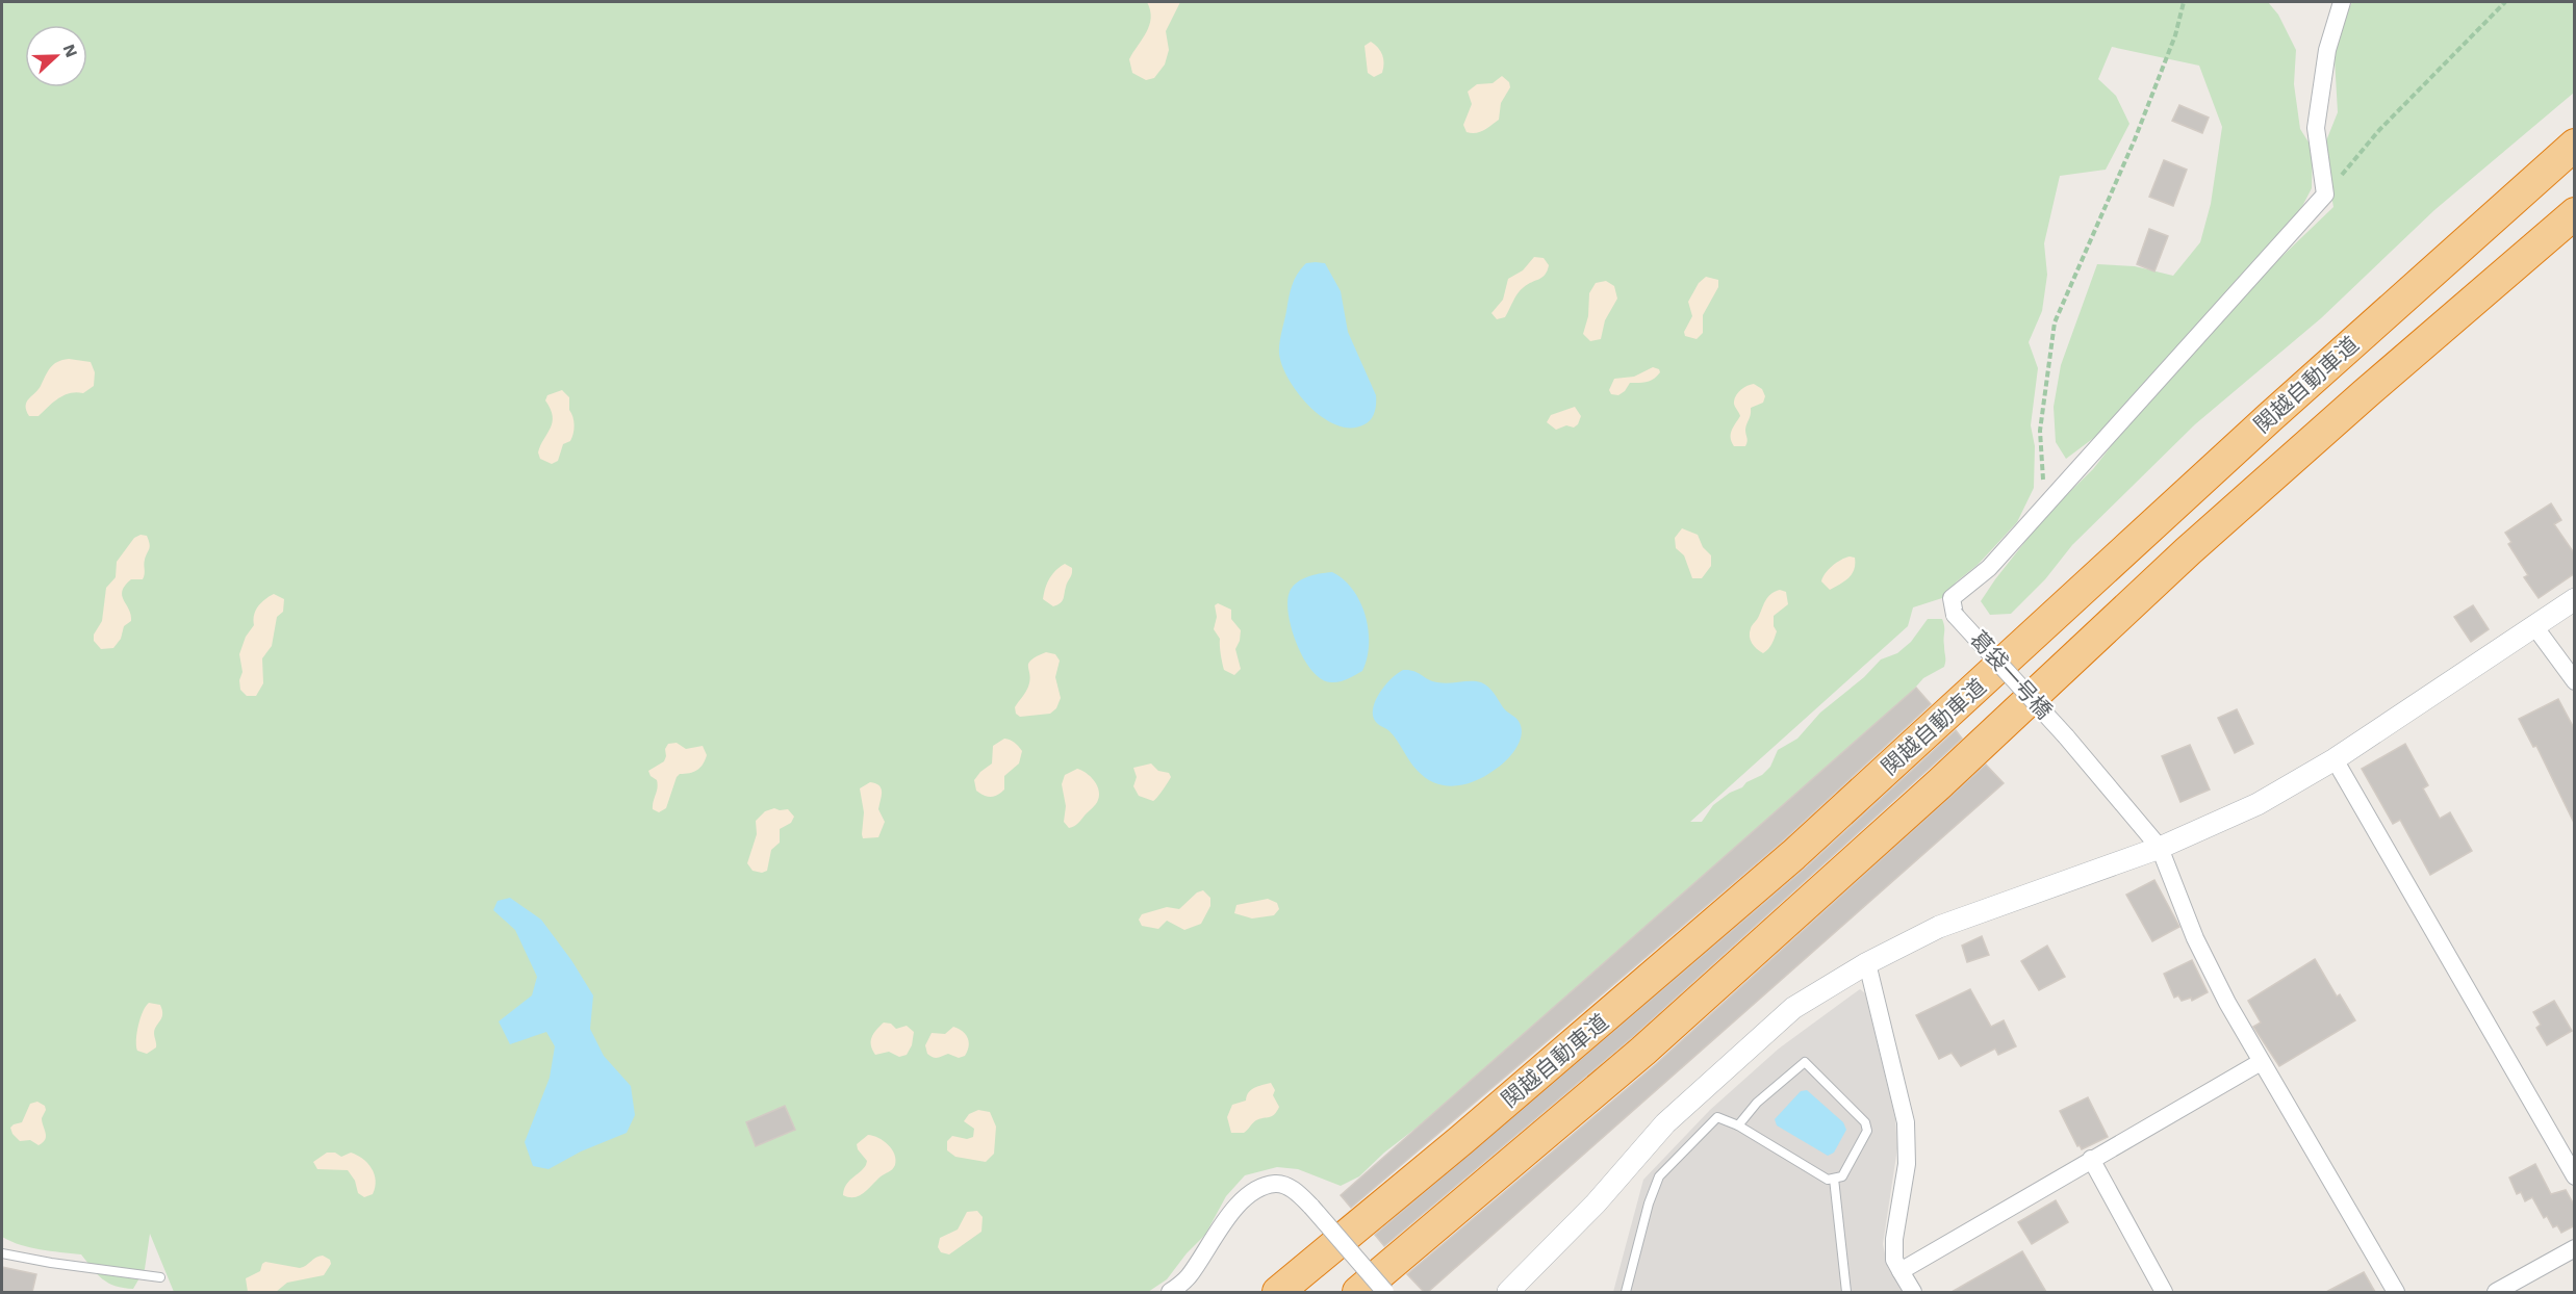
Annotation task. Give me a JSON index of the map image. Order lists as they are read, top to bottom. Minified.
{"streets":{"highway":["関越自動車道"],"street":["葛袋一号橋"]},"north":"right"}
